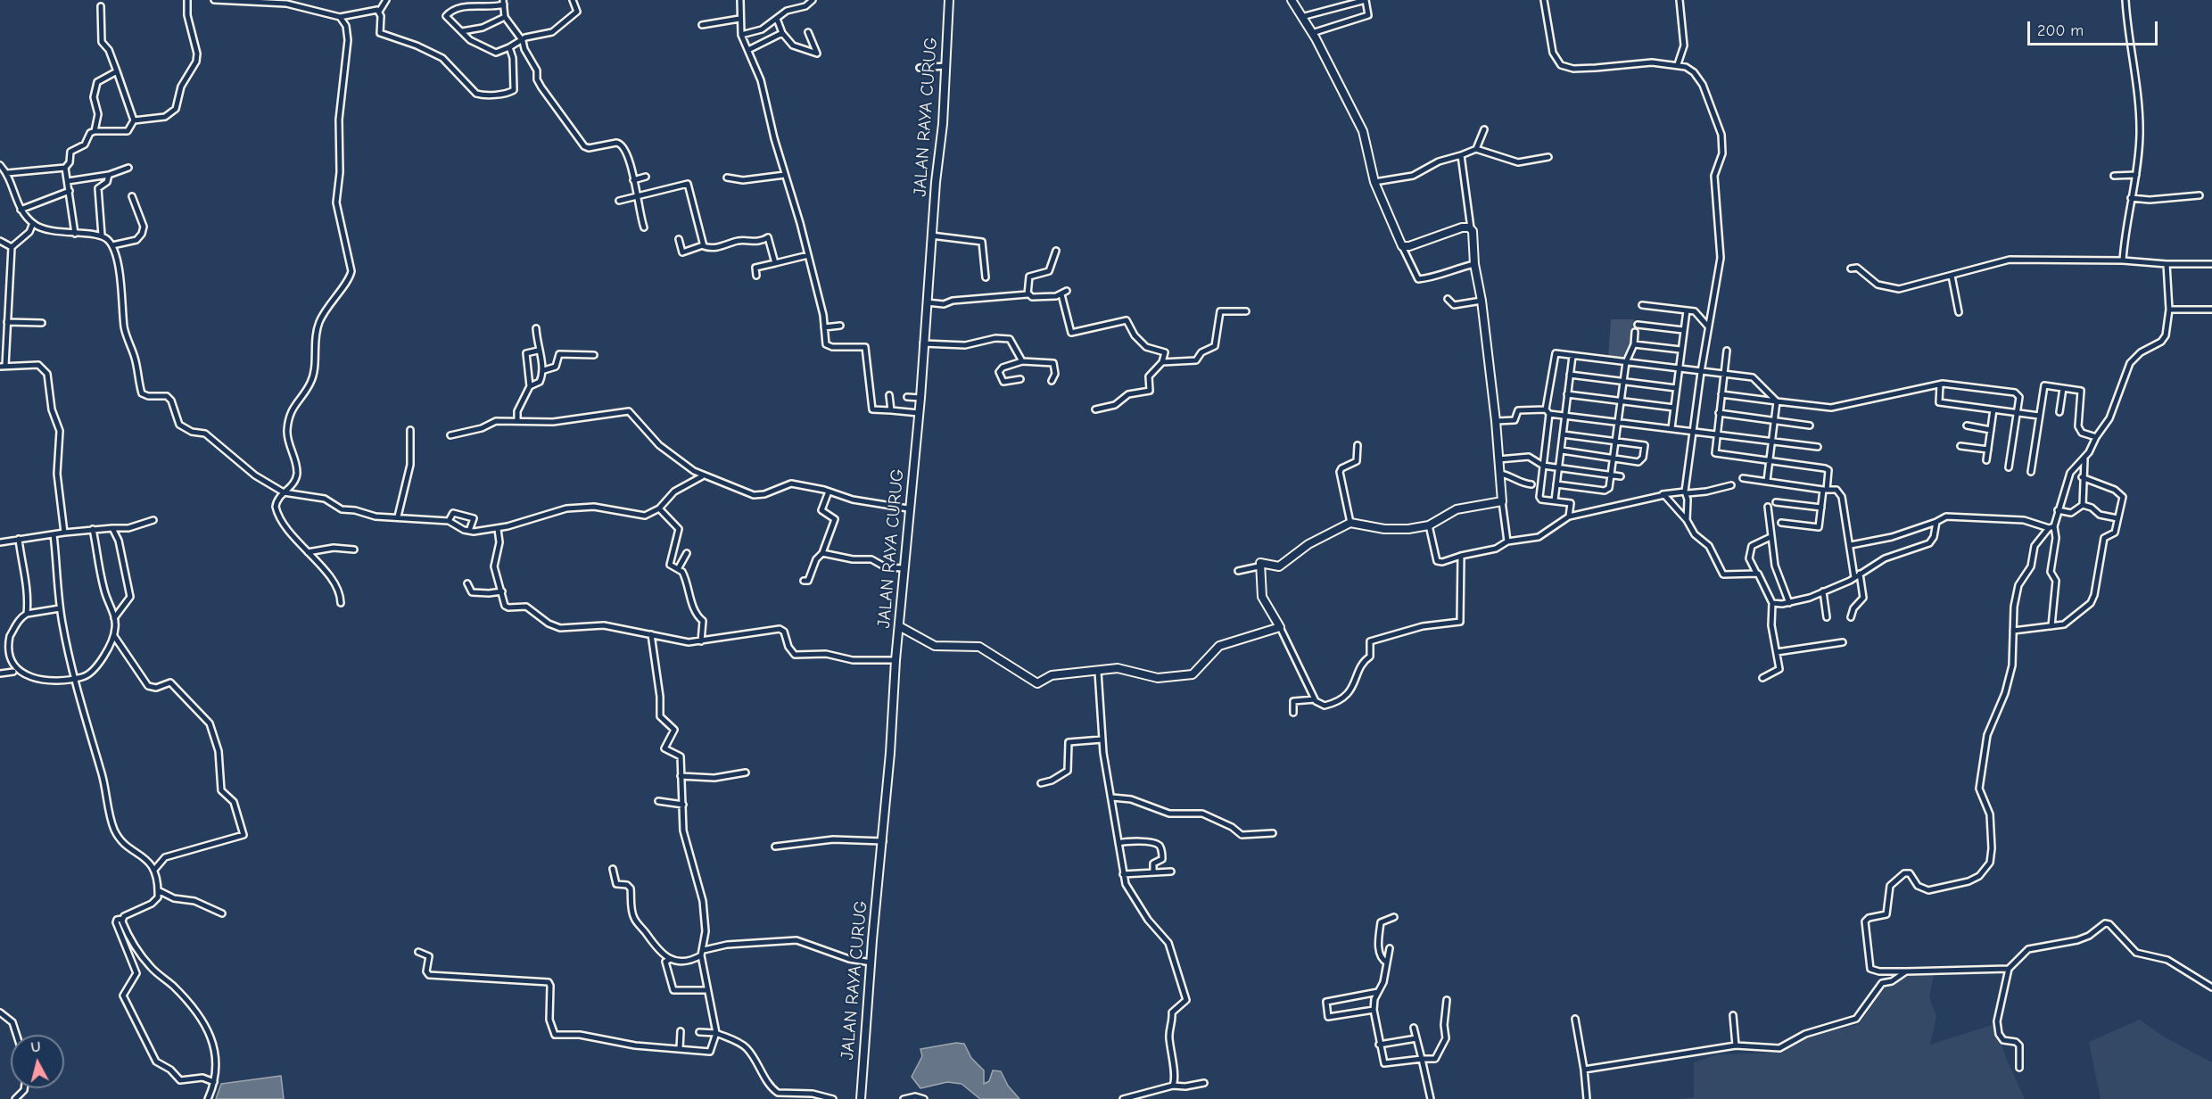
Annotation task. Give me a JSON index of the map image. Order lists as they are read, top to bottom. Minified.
{"streets":{"street":["JALAN RAYA CURUG"]},"scale_bar":"200 m","north":"top"}
